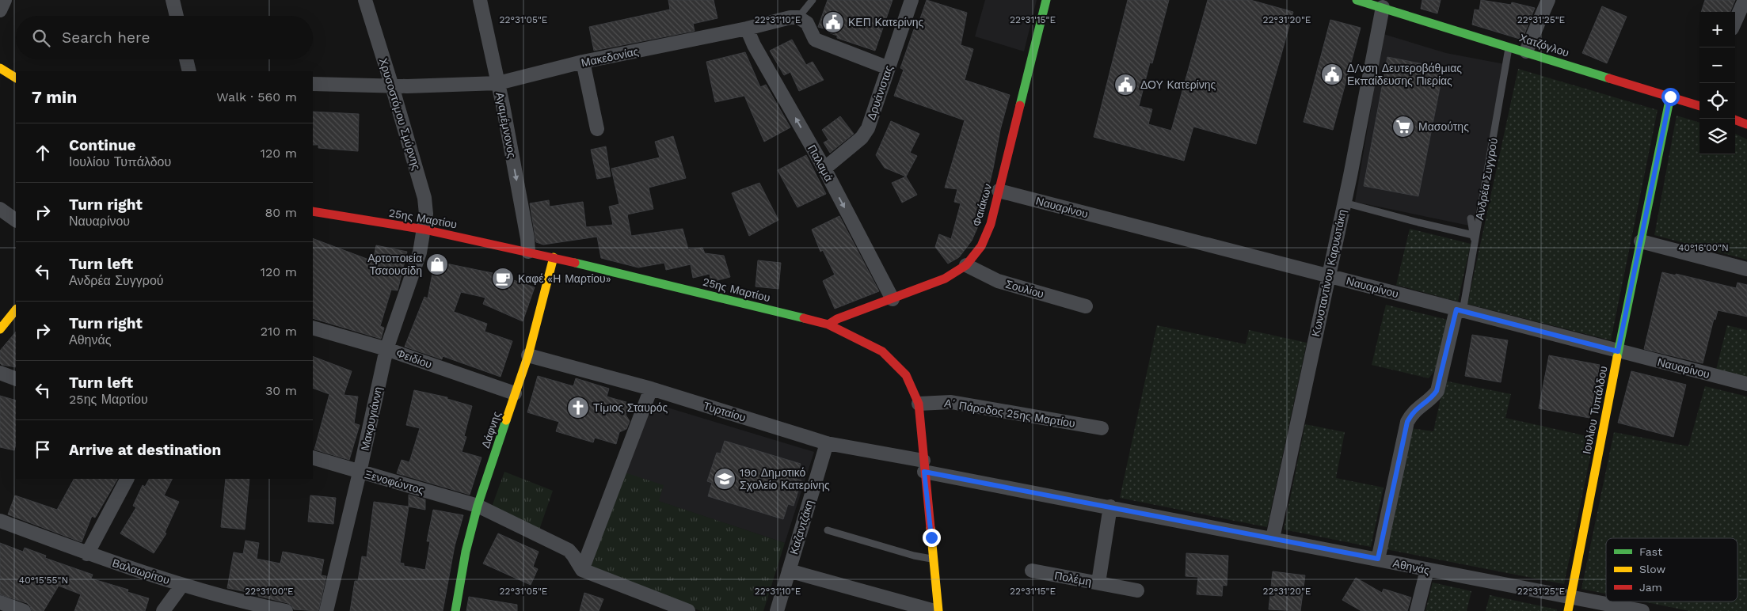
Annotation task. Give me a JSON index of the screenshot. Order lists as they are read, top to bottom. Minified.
{"streets":{"street":["Χατζόγλου","Μακεδονίας","Δρυάνιστας","Χρυσοστόμου Σμύρνης","Αγαμέμνονος","Παλαμά","Ανδρέα Συγγρού","Φαιάκων","Ναυαρίνου","25ης Μαρτίου","Κωνσταντίνου Καρυωτάκη","Σουλίου","Φειδίου","Ιουλίου Τυπάλδου","Τυρταίου","Α΄ Πάροδος 25ης Μαρτίου","Μακρυγιάννη","Δάφνης","Ξενοφώντος","Καζαντζάκη","Αθηνάς","Βαλαωρίτου","Πολέμη"]},"crossings":[["Χατζόγλου","Ανδρέα Συγγρού"],["Χατζόγλου","Κωνσταντίνου Καρυωτάκη"],["Χατζόγλου","Ιουλίου Τυπάλδου"],["Μακεδονίας","Χρυσοστόμου Σμύρνης"],["Μακεδονίας","Αγαμέμνονος"],["Μακεδονίας","Παλαμά"],["Δρυάνιστας","Παλαμά"],["Χρυσοστόμου Σμύρνης","25ης Μαρτίου"],["Χρυσοστόμου Σμύρνης","Μακρυγιάννη"],["Αγαμέμνονος","25ης Μαρτίου"],["Παλαμά","Φαιάκων"],["Ανδρέα Συγγρού","Ναυαρίνου"],["Ανδρέα Συγγρού","Αθηνάς"],["Φαιάκων","Ναυαρίνου"],["Φαιάκων","25ης Μαρτίου"],["Φαιάκων","Σουλίου"],["Ναυαρίνου","Κωνσταντίνου Καρυωτάκη"],["Ναυαρίνου","Ιουλίου Τυπάλδου"],["25ης Μαρτίου","Τυρταίου"],["25ης Μαρτίου","Α΄ Πάροδος 25ης Μαρτίου"],["25ης Μαρτίου","Μακρυγιάννη"],["25ης Μαρτίου","Δάφνης"],["25ης Μαρτίου","Αθηνάς"],["Κωνσταντίνου Καρυωτάκη","Αθηνάς"],["Φειδίου","Μακρυγιάννη"],["Φειδίου","Δάφνης"],["Ιουλίου Τυπάλδου","Αθηνάς"],["Τυρταίου","Δάφνης"],["Τυρταίου","Καζαντζάκη"],["Τυρταίου","Αθηνάς"],["Μακρυγιάννη","Ξενοφώντος"],["Δάφνης","Ξενοφώντος"]],"places":{"public building":["ΚΕΠ Κατερίνης","Δ/νση Δευτεροβάθμιας Εκπαίδευσης Πιερίας","ΔΟΥ Κατερίνης"],"supermarket":["Μασούτης"],"shop":["Αρτοποιεία Τσαουσίδη"],"cafe":["Καφέ «Η Μαρτίου»"],"church":["Τίμιος Σταυρός"],"school or university":["19ο Δημοτικό Σχολείο Κατερίνης"]},"legend":["Fast","Slow","Jam"],"page":{"map_buttons":["+","−"],"search":"Search here","heading":["7 min","Walk · 560 m"],"list":[["Continue","Ιουλίου Τυπάλδου","120 m"],["Turn right","Ναυαρίνου","80 m"],["Turn left","Ανδρέα Συγγρού","120 m"],["Turn right","Αθηνάς","210 m"],["Turn left","25ης Μαρτίου","30 m"],"Arrive at destination"]},"coordinates":["22°31'05\"E","22°31'10\"E","22°31'15\"E","22°31'20\"E","22°31'25\"E","40°16'00\"N","40°15'55\"N","22°31'00\"E"]}
